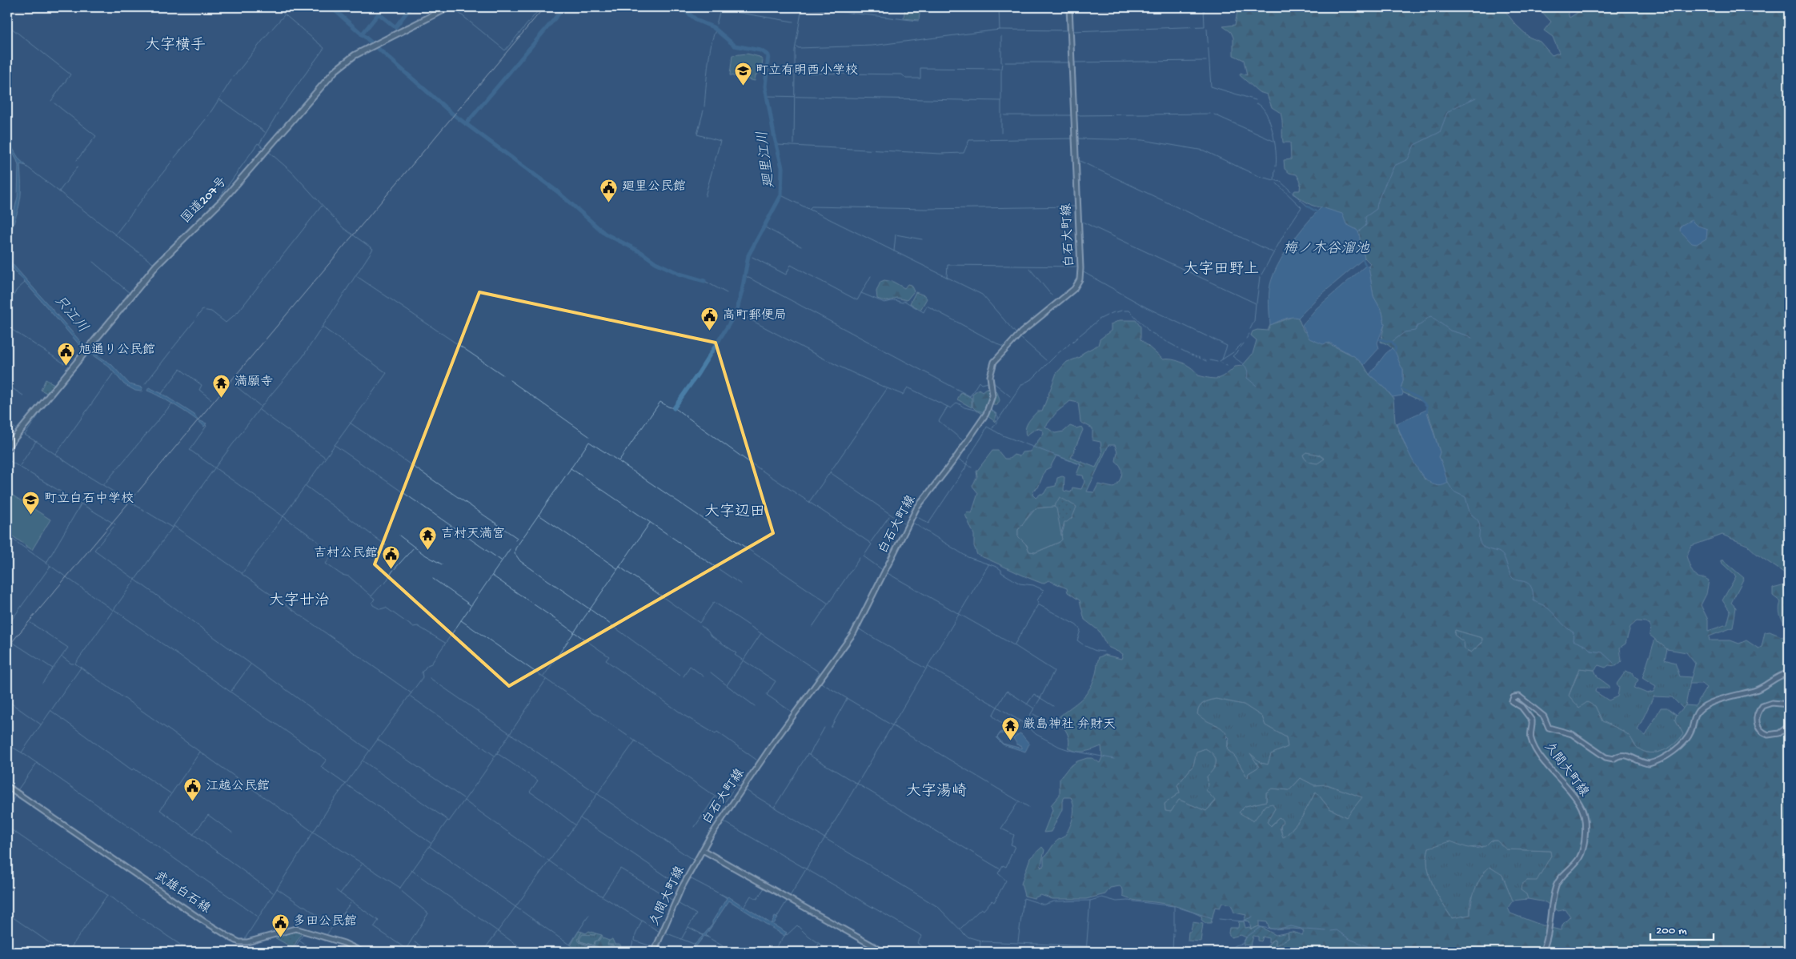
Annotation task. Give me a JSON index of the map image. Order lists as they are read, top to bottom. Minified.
{"streets":{"highway":["国道207号"],"main road":["白石大町線","久間大町線","武雄白石線"]},"crossings":[["白石大町線","久間大町線"]],"districts":["大字横手","大字田野上","大字辺田","大字廿治","大字湯崎"],"water":["廻里江川","梅ノ木谷溜池","只江川"],"places":{"school or university":["町立有明西小学校","町立白石中学校"],"public building":["廻里公民館","高町郵便局","旭通り公民館","吉村公民館","江越公民館","多田公民館"],"temple":["満願寺","吉村天満宮","厳島神社 弁財天"]},"scale_bar":"200 m"}
